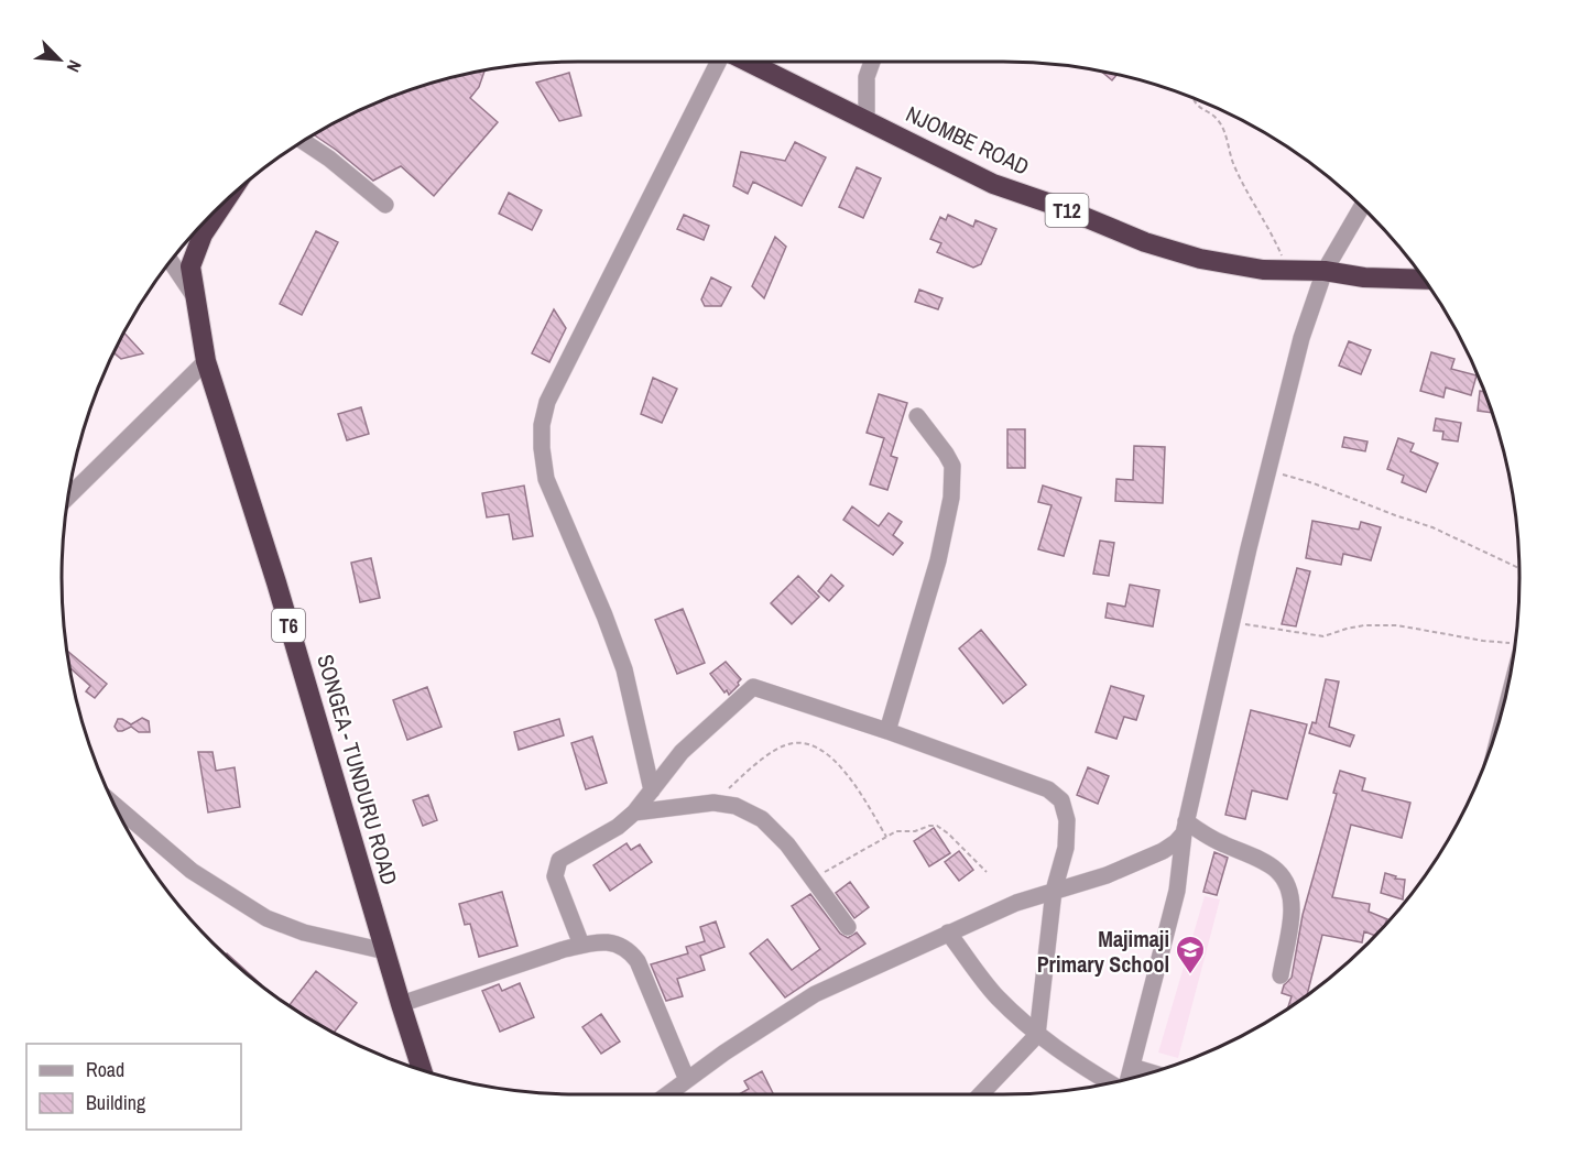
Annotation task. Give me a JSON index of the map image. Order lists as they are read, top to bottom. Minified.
{"streets":{"highway":["NJOMBE ROAD","T12","T6","SONGEA - TUNDURU ROAD"]},"places":{"school or university":["Majimaji Primary School"]},"legend":["Road","Building"],"north":"bottom right"}
